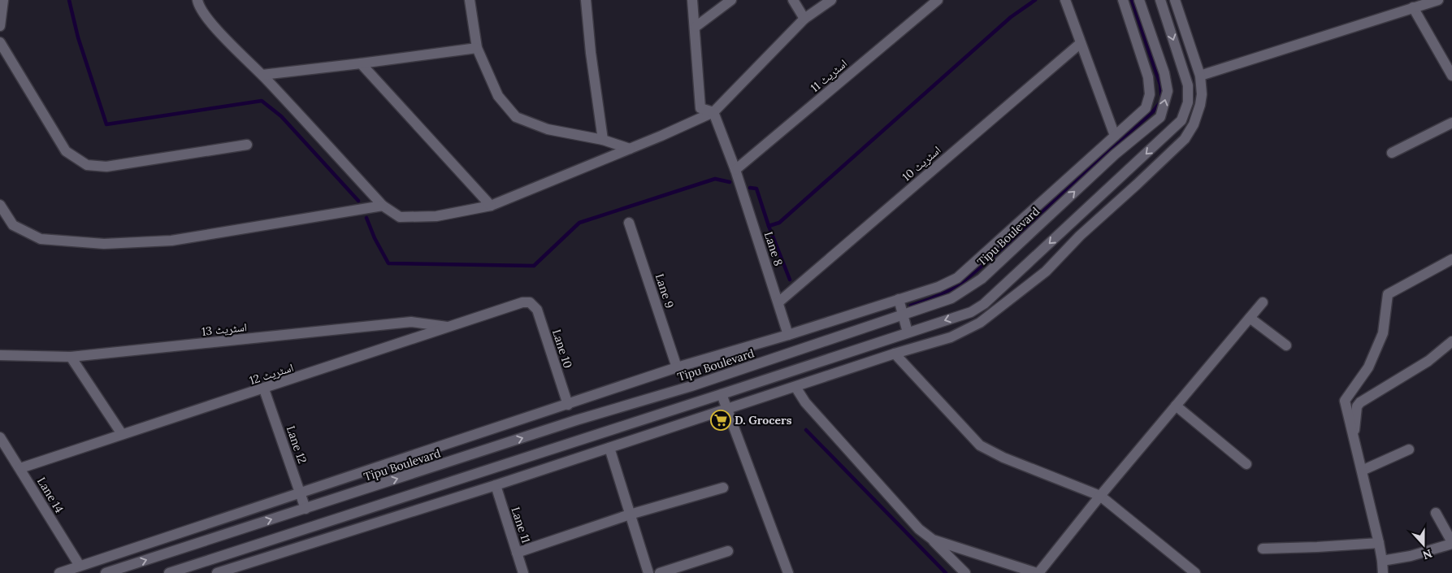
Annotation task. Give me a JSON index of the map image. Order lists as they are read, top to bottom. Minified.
{"streets":{"street":["اسٹریٹ 11","اسٹریٹ 10","Tipu Boulevard","Lane 8","Lane 9","اسٹریٹ 13","Lane 10","اسٹریٹ 12","Lane 12","Lane 14","Lane 11"]},"crossings":[["اسٹریٹ 11","Lane 8"],["اسٹریٹ 10","Lane 8"],["Tipu Boulevard","Lane 12"],["اسٹریٹ 13","اسٹریٹ 12"],["Lane 10","اسٹریٹ 12"],["اسٹریٹ 12","Lane 12"],["اسٹریٹ 12","Lane 14"]],"places":{"supermarket":["D. Grocers"]},"north":"bottom"}
